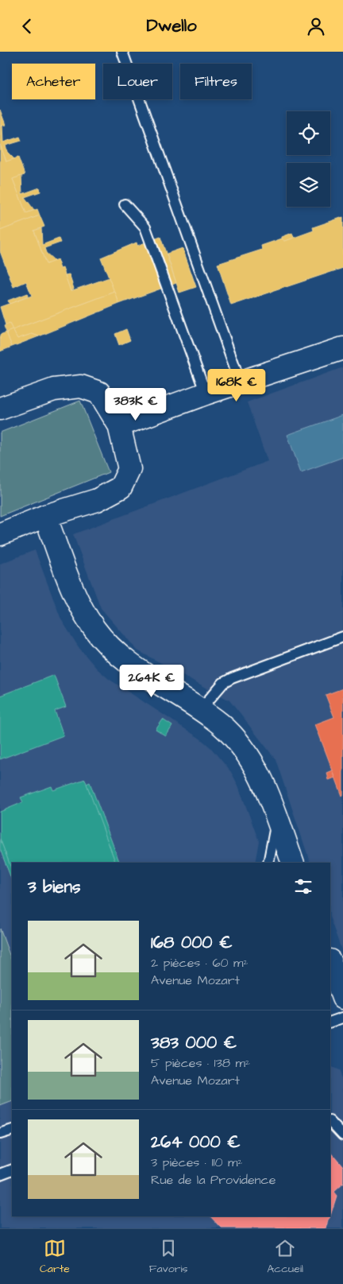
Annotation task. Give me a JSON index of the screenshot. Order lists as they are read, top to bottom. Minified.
{"page":{"header":"Dwello","chip":["Acheter","Louer","Filtres"],"price":["168K €","383K €","264K €"],"heading":"3 biens","list":[{"name":"168 000 €","note":"2 pièces · 60 m² · Avenue Mozart"},{"name":"383 000 €","note":"5 pièces · 138 m² · Avenue Mozart"},{"name":"264 000 €","note":"3 pièces · 110 m² · Rue de la Providence"}],"tabs":["Carte","Favoris","Accueil"]}}
